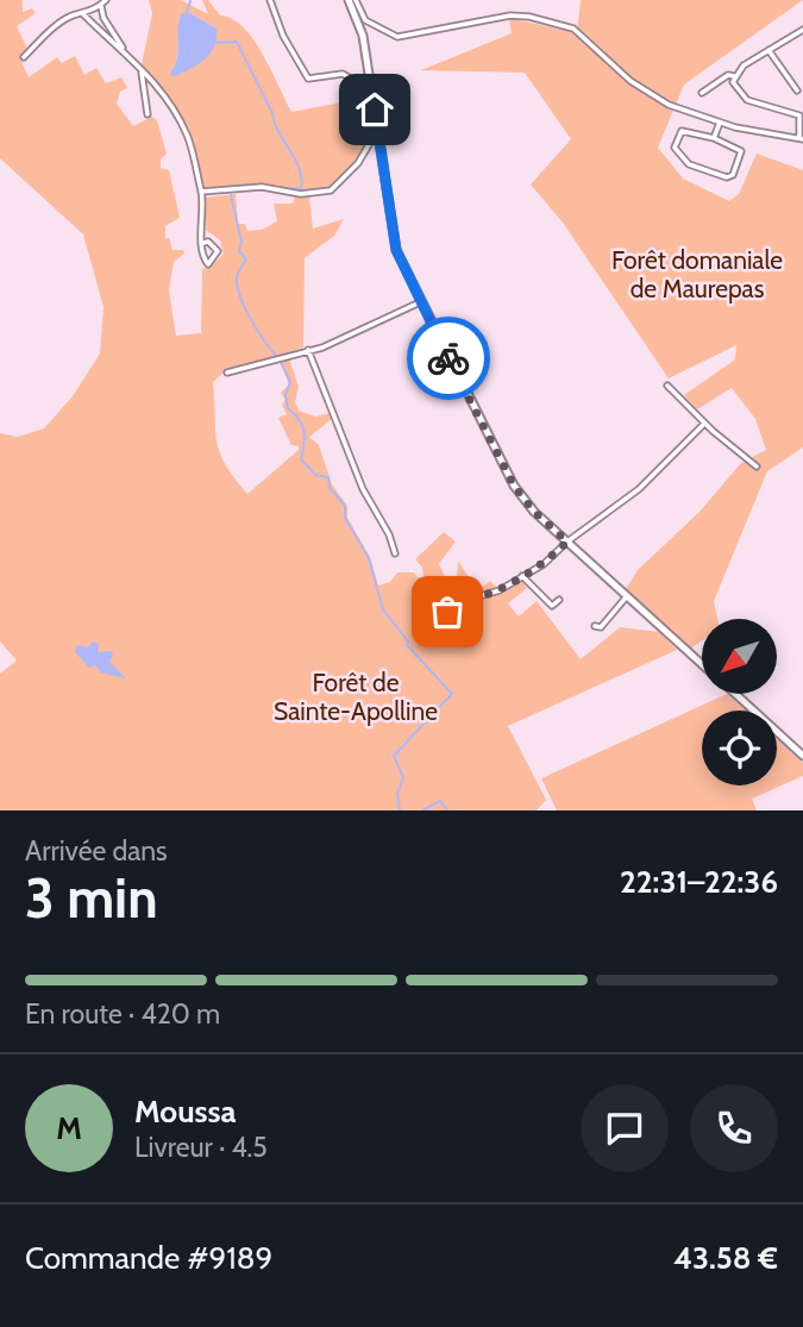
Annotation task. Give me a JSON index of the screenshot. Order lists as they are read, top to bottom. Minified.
{"parks":["Forêt domaniale de Maurepas","Forêt de Sainte-Apolline"],"north":"bottom left","page":{"heading":["3 min","Arrivée dans","22:31–22:36"],"panel":["Moussa","Livreur · 4.5","Commande #9189","43.58 €"],"bar":"En route · 420 m","round":"M"}}
